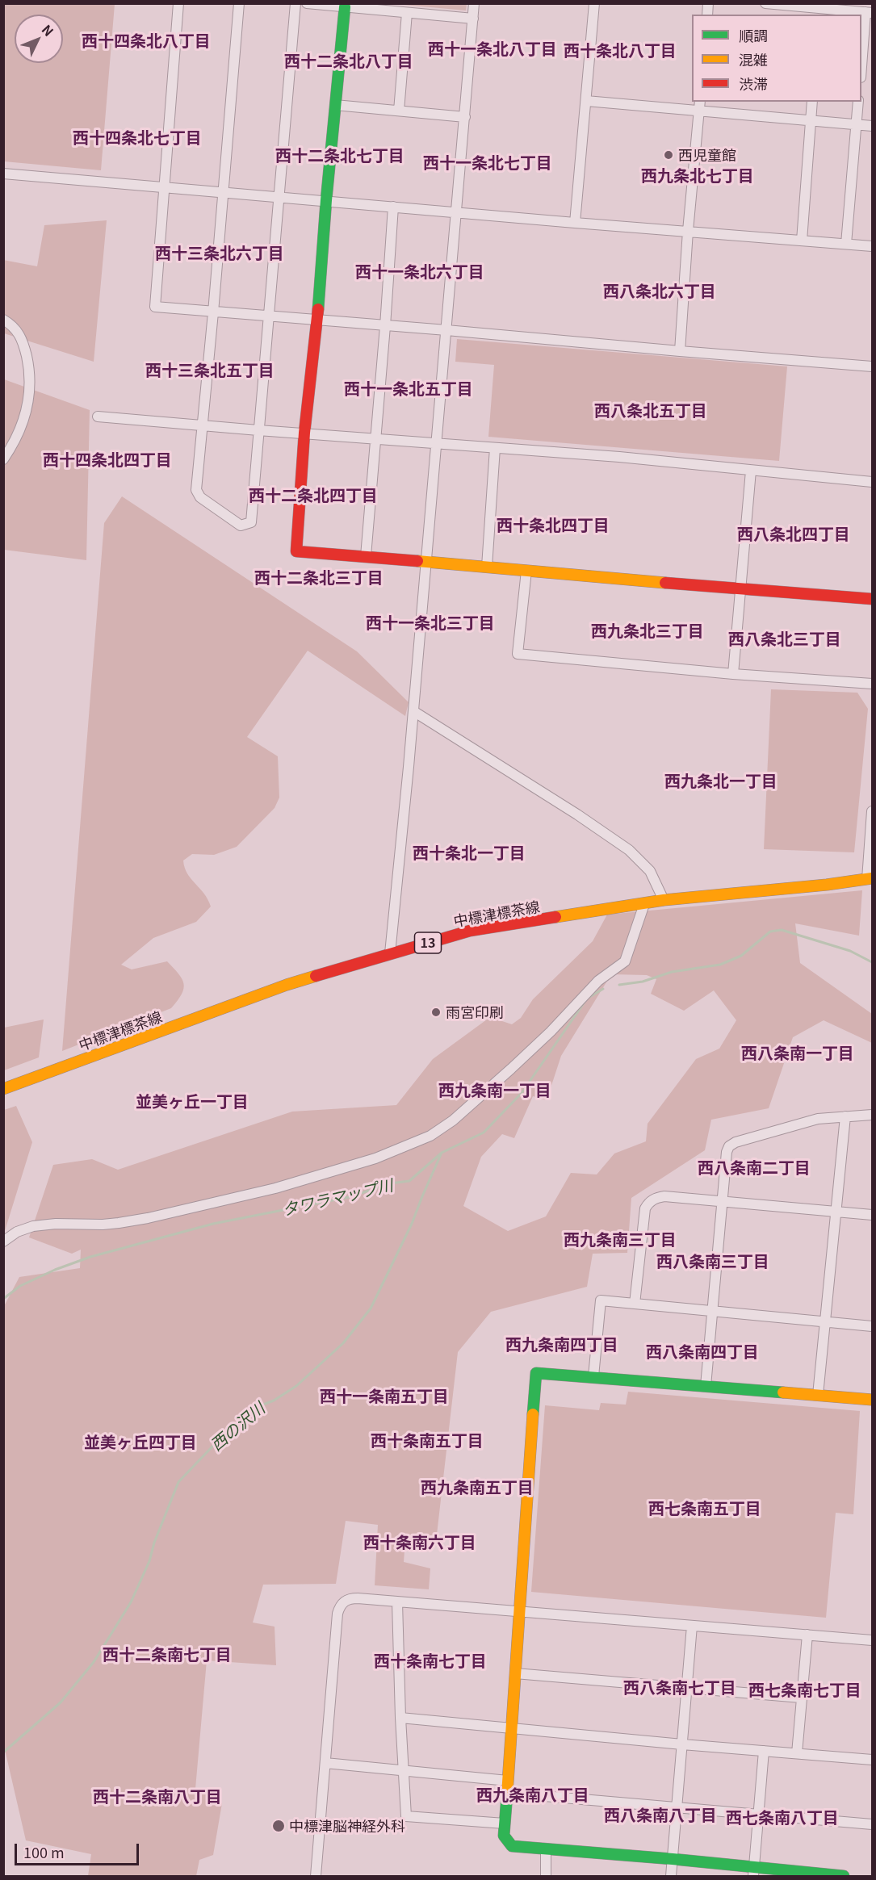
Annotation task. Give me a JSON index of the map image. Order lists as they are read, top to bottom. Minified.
{"streets":{"street":["中標津標茶線","13"]},"districts":["西十四条北八丁目","西十一条北八丁目","西十条北八丁目","西十二条北八丁目","西十四条北七丁目","西十二条北七丁目","西十一条北七丁目","西九条北七丁目","西十三条北六丁目","西十一条北六丁目","西八条北六丁目","西十三条北五丁目","西十一条北五丁目","西八条北五丁目","西十四条北四丁目","西十二条北四丁目","西十条北四丁目","西八条北四丁目","西十二条北三丁目","西十一条北三丁目","西九条北三丁目","西八条北三丁目","西九条北一丁目","西十条北一丁目","西八条南一丁目","西九条南一丁目","並美ヶ丘一丁目","西八条南二丁目","西九条南三丁目","西八条南三丁目","西九条南四丁目","西八条南四丁目","西十一条南五丁目","西十条南五丁目","並美ヶ丘四丁目","西九条南五丁目","西七条南五丁目","西十条南六丁目","西十二条南七丁目","西十条南七丁目","西八条南七丁目","西七条南七丁目","西九条南八丁目","西十二条南八丁目","西八条南八丁目","西七条南八丁目"],"water":["タワラマップ川","西の沢川"],"places":["西児童館","雨宮印刷","中標津脳神経外科"],"legend":["順調","混雑","渋滞"],"scale_bar":"100 m","north":"top right"}
